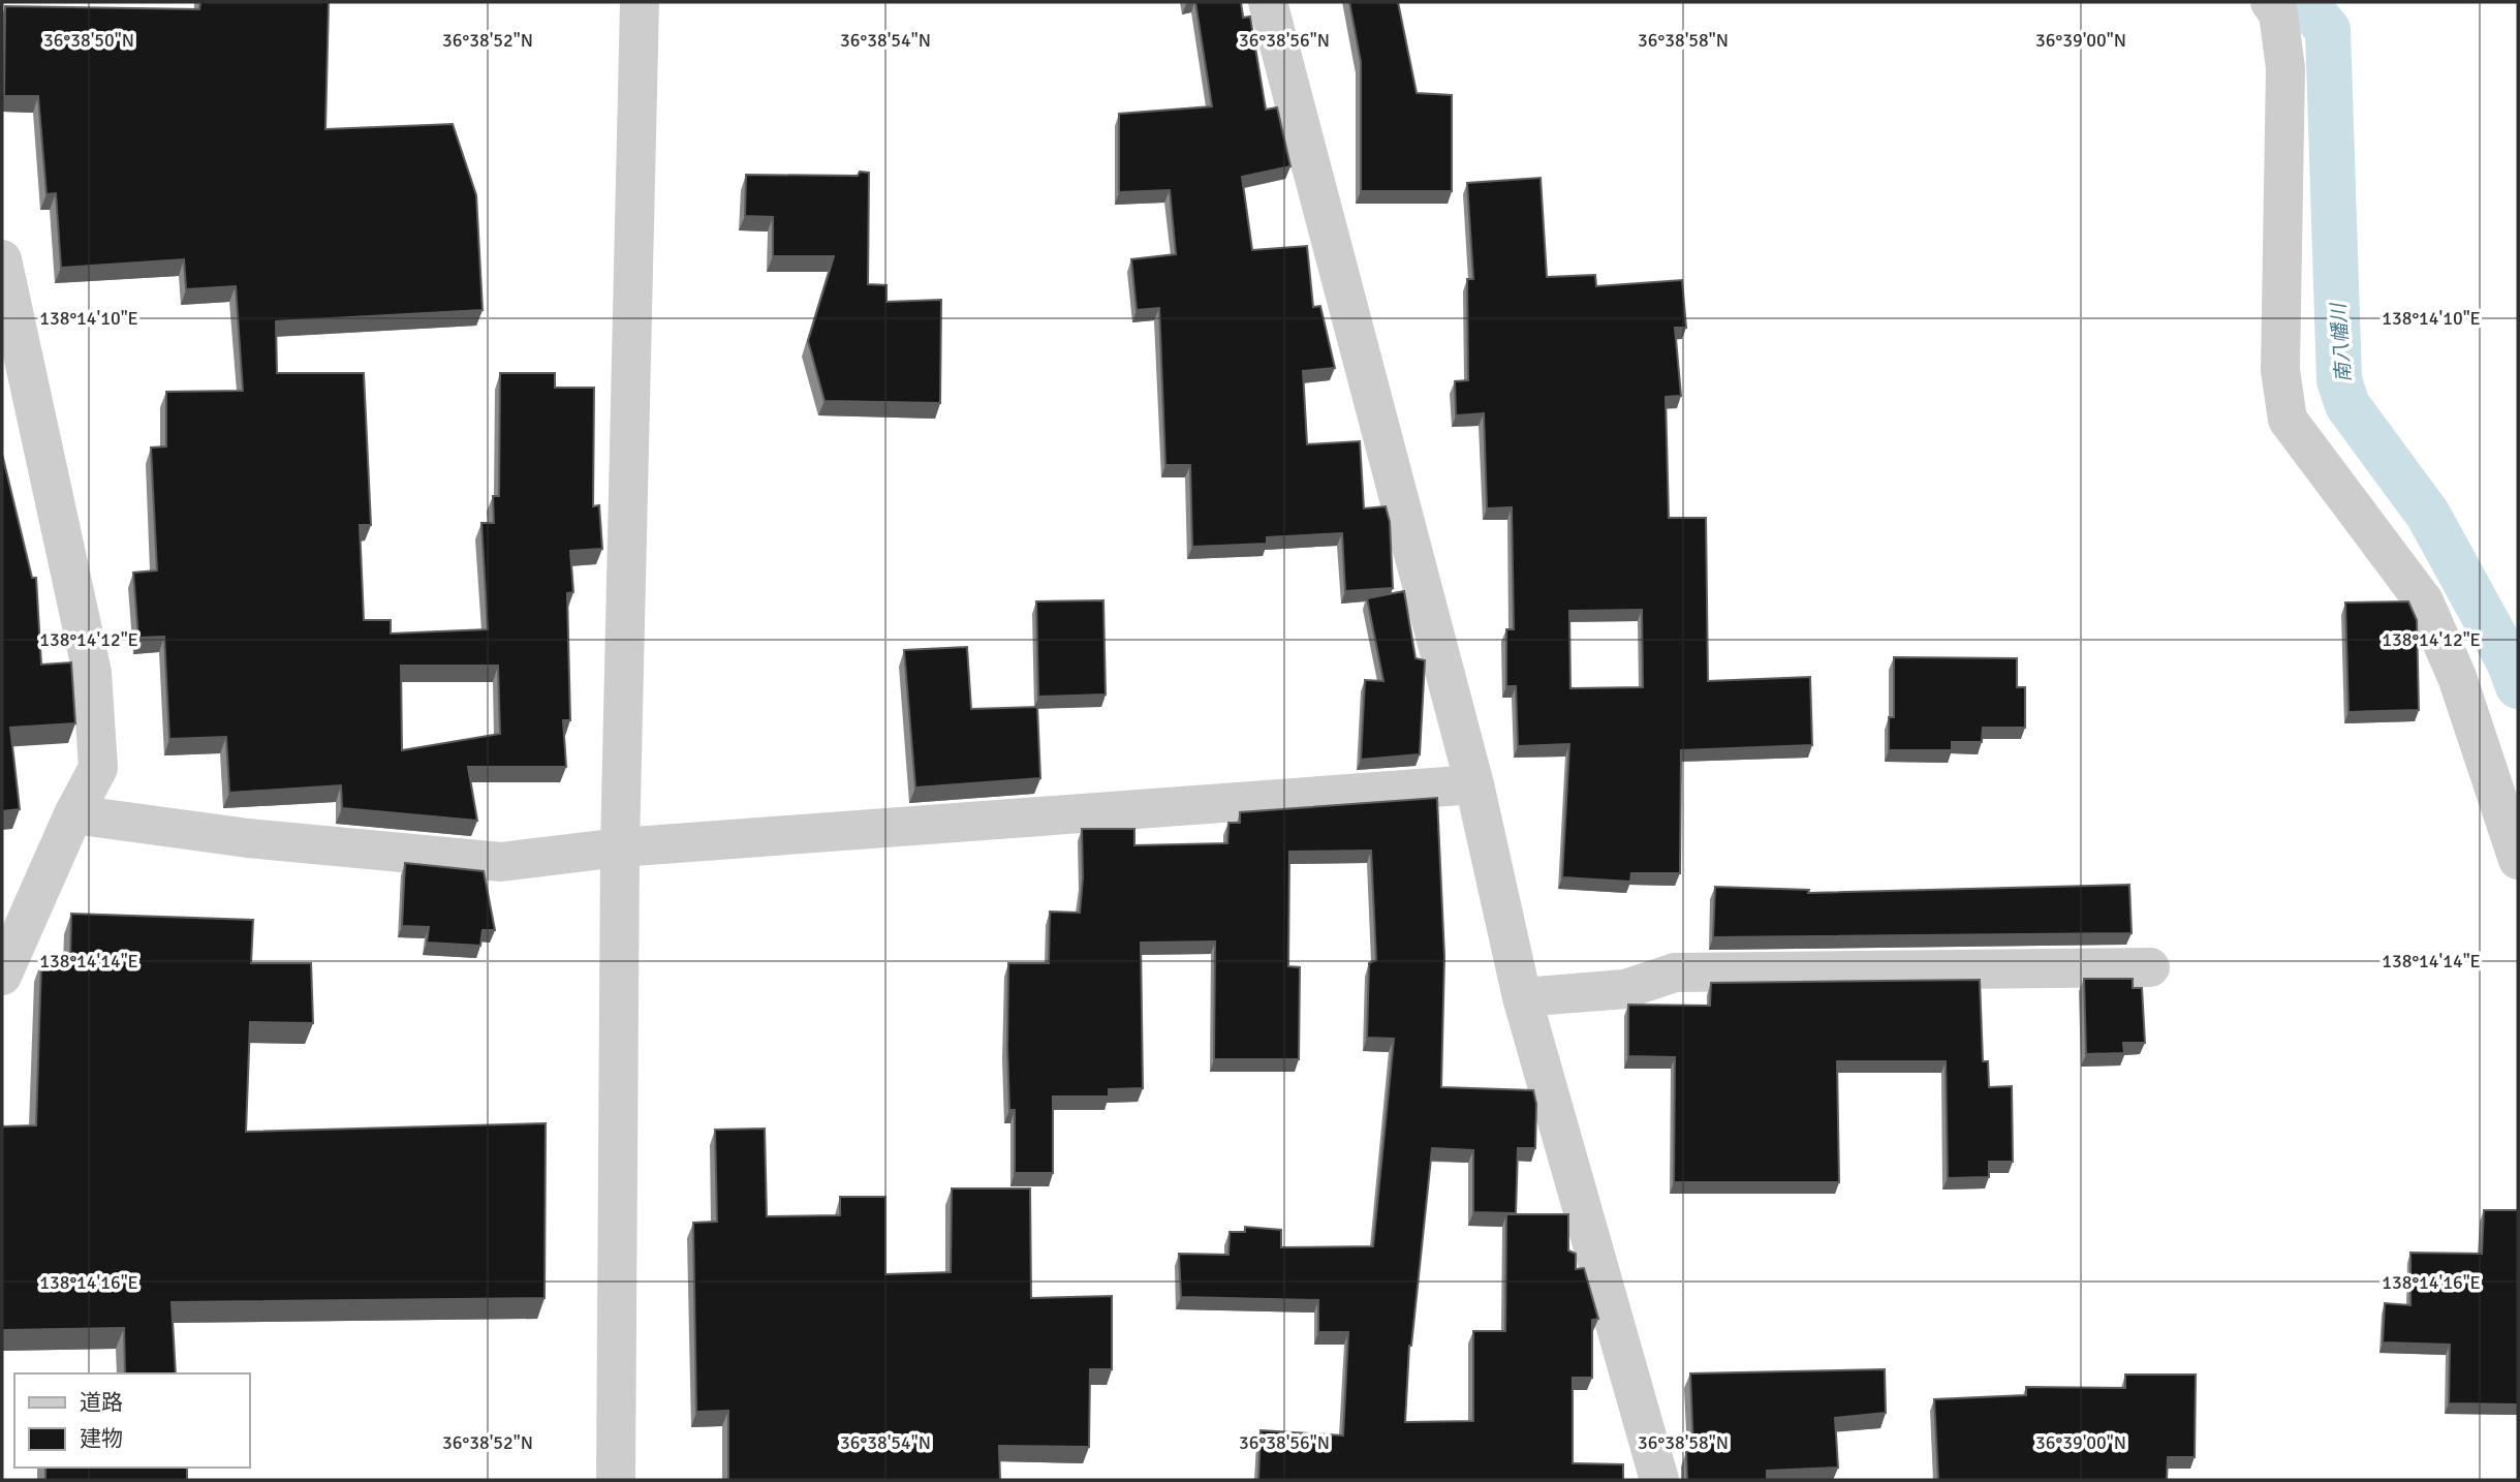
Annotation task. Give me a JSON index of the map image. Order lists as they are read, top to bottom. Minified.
{"water":["南八幡川"],"legend":["道路","建物"],"coordinates":["36°38'50\"N","36°38'52\"N","36°38'54\"N","36°38'56\"N","36°38'58\"N","36°39'00\"N","138°14'10\"E","138°14'12\"E","138°14'14\"E","138°14'16\"E"]}
